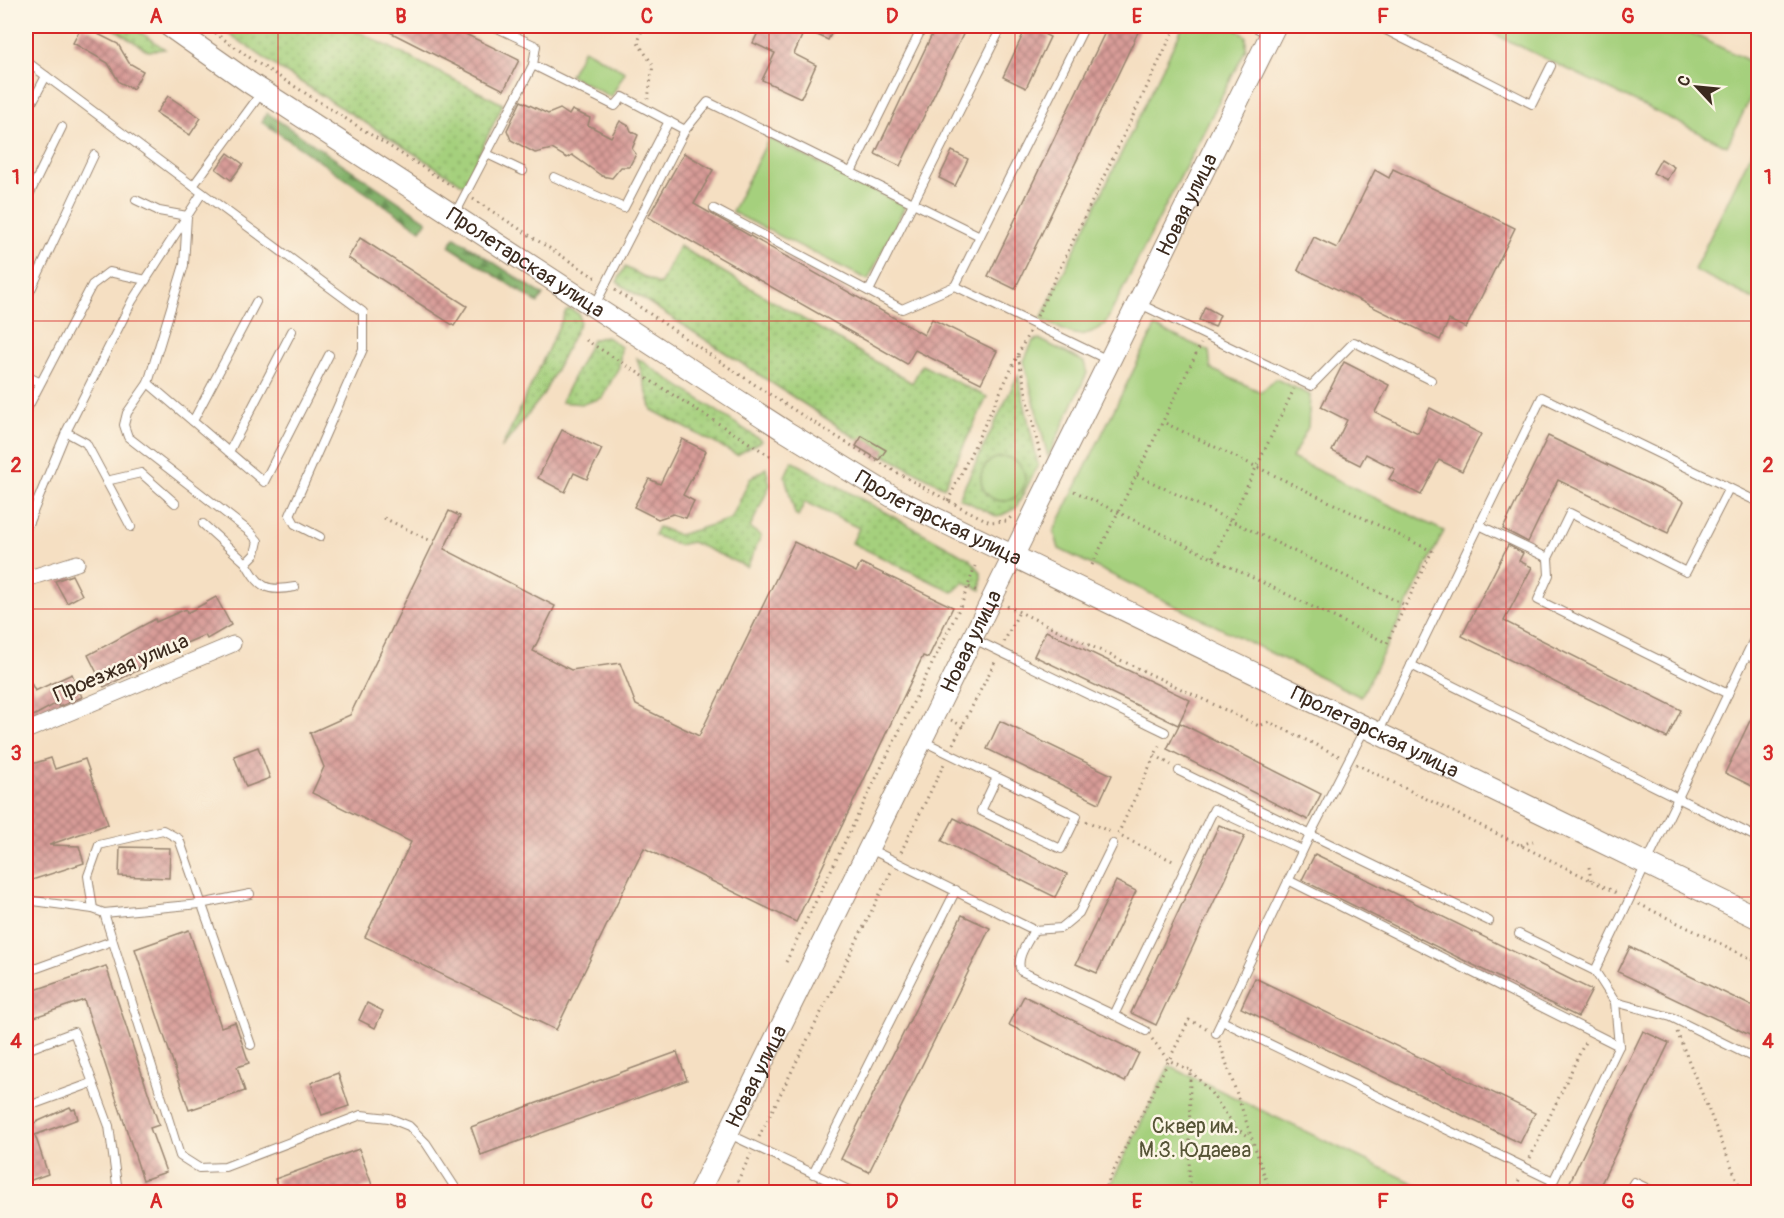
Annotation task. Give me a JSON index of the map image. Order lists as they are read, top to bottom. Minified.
{"streets":{"main road":["Новая улица","Пролетарская улица"],"street":["Проезжая улица"]},"crossings":[["Новая улица","Пролетарская улица"]],"parks":["Сквер им. М.З. Юдаева"],"north":"top left","grid":{"columns":["A","B","C","D","E","F","G"],"rows":["1","2","3","4"]}}
